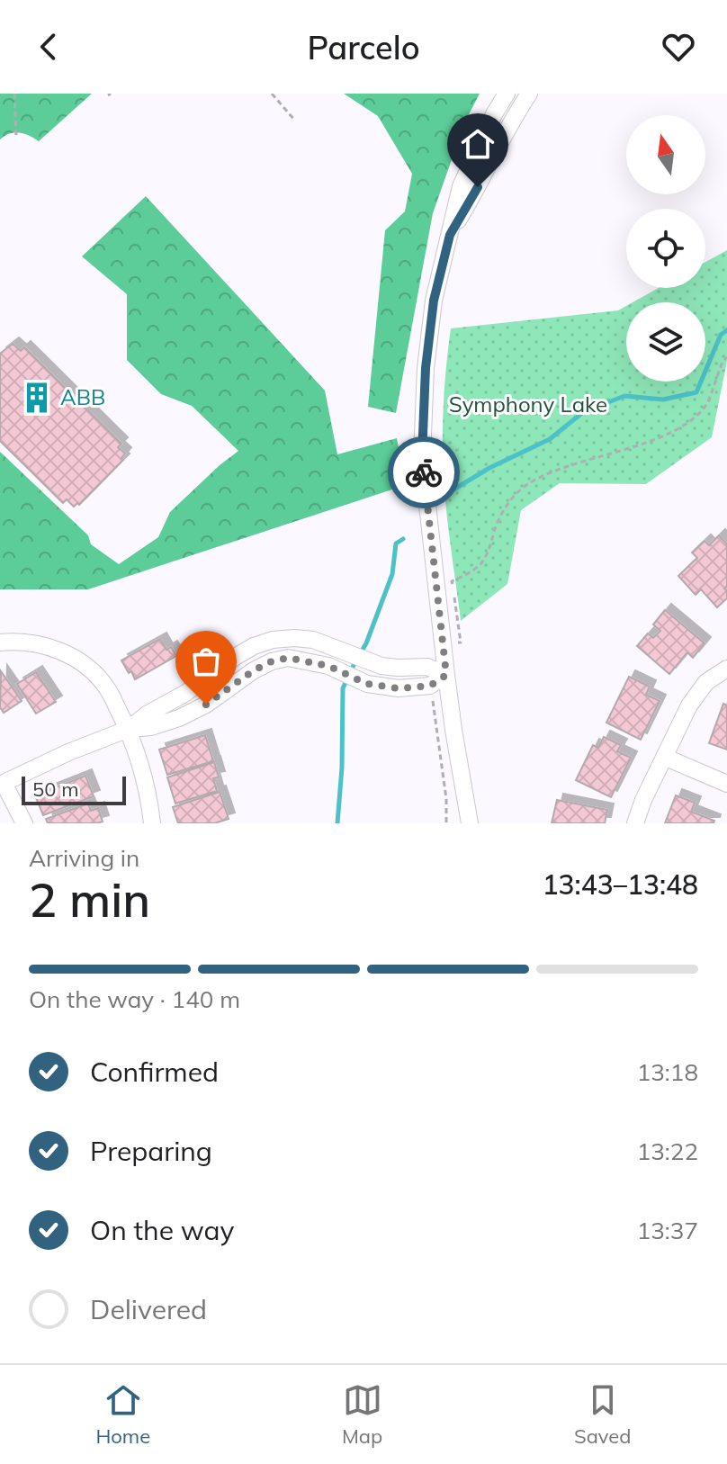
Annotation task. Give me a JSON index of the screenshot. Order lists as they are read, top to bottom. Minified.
{"parks":["Symphony Lake"],"places":{"building":["ABB"]},"scale_bar":"50 m","north":"top","page":{"header":"Parcelo","scale":"50 m","heading":["2 min","Arriving in","13:43–13:48"],"bar":"On the way · 140 m","list":[["Confirmed","13:18"],["Preparing","13:22"],["On the way","13:37"],"Delivered"],"tabs":["Home","Map","Saved"]}}
